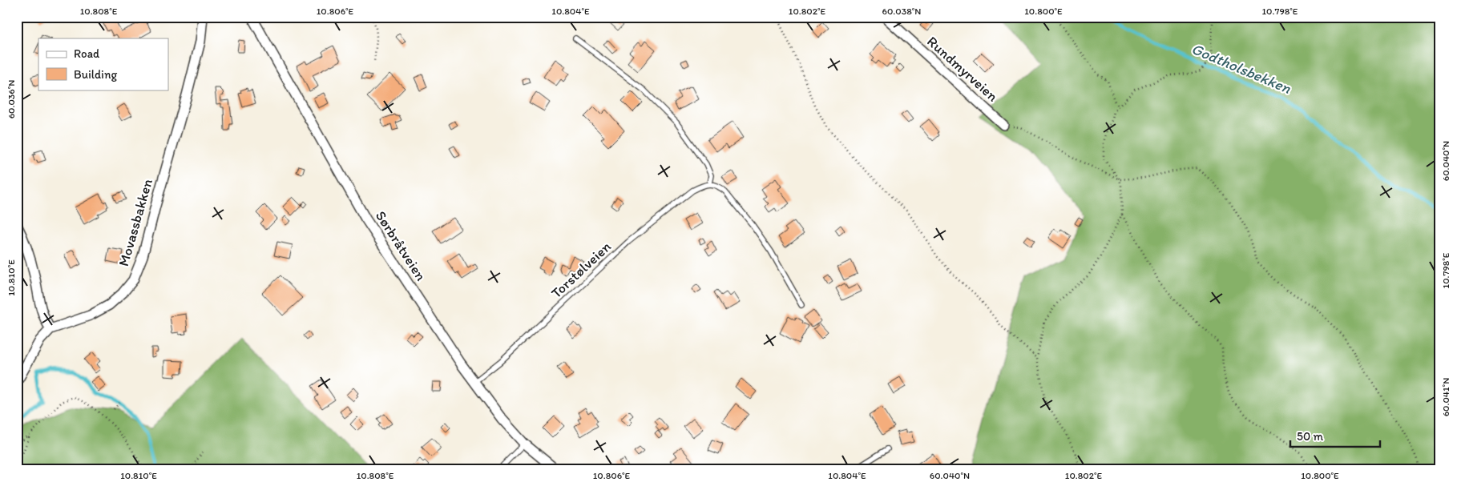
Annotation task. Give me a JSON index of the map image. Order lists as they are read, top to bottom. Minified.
{"streets":{"street":["Rundmyrveien","Movassbakken","Sørbråtveien"],"lane":["Torstølveien"]},"crossings":[["Sørbråtveien","Torstølveien"]],"water":["Godtholsbekken"],"legend":["Road","Building"],"scale_bar":"50 m","coordinates":["10.808°E","10.806°E","10.804°E","10.802°E","60.038°N","10.800°E","10.798°E","60.036°N","60.040°N","10.810°E","60.041°N"]}
